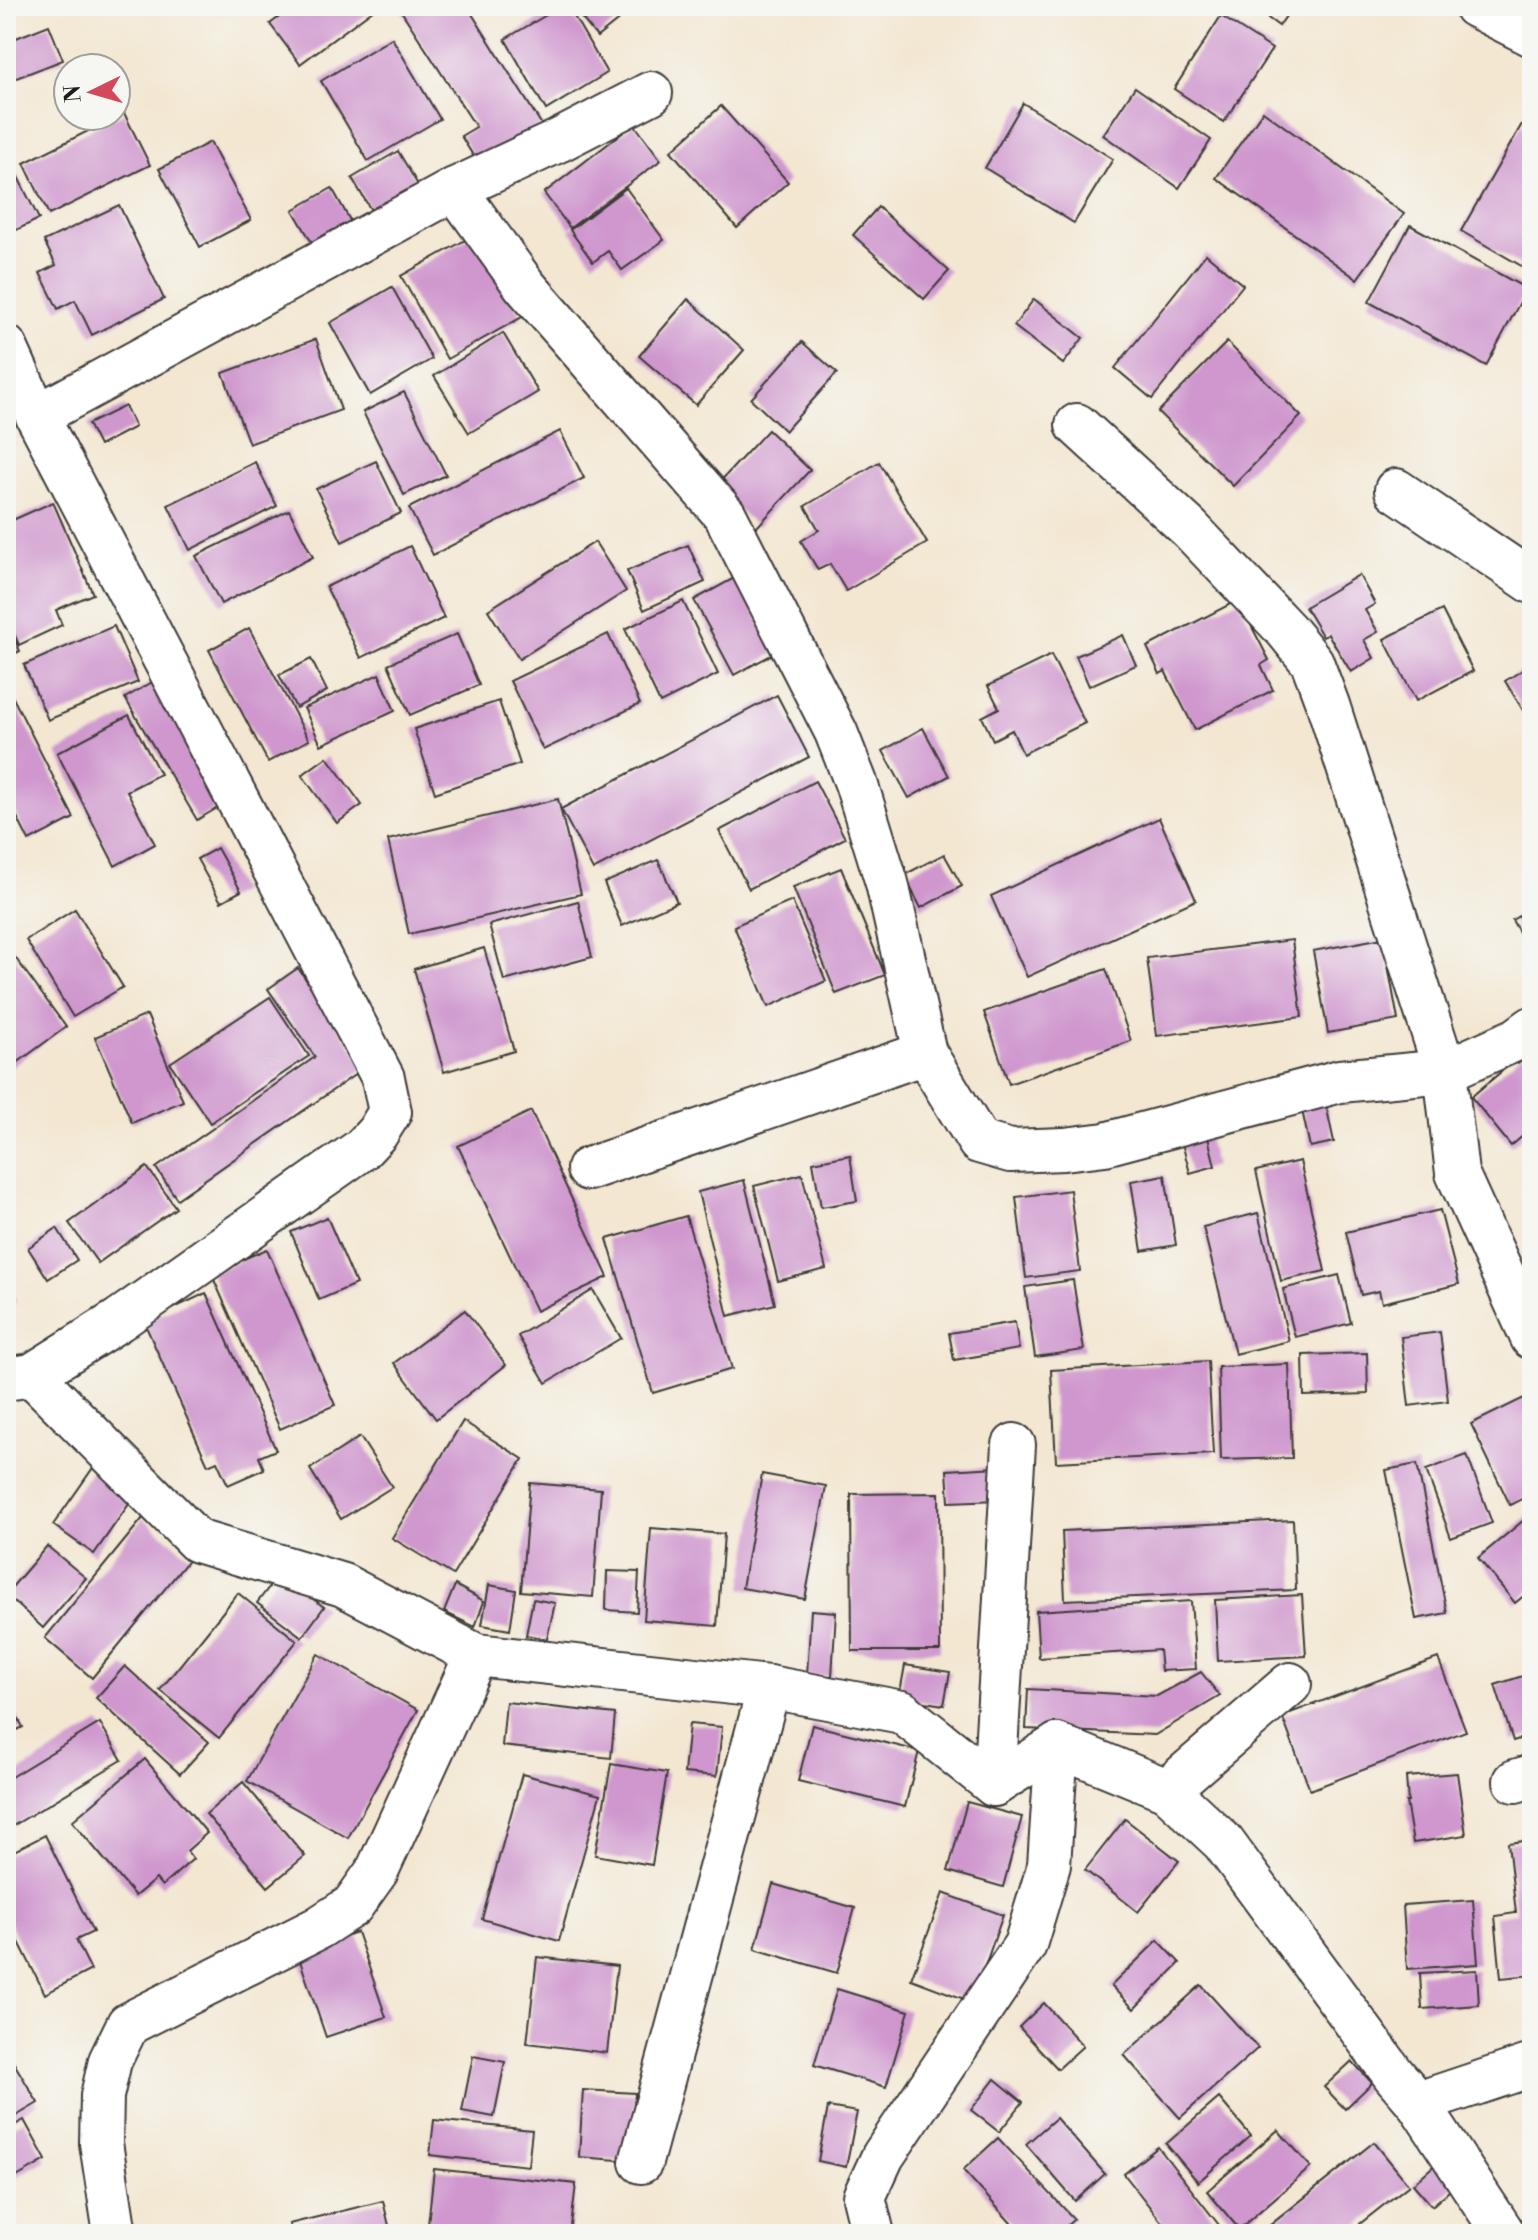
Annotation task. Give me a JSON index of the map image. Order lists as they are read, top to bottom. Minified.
{"north":"left"}
